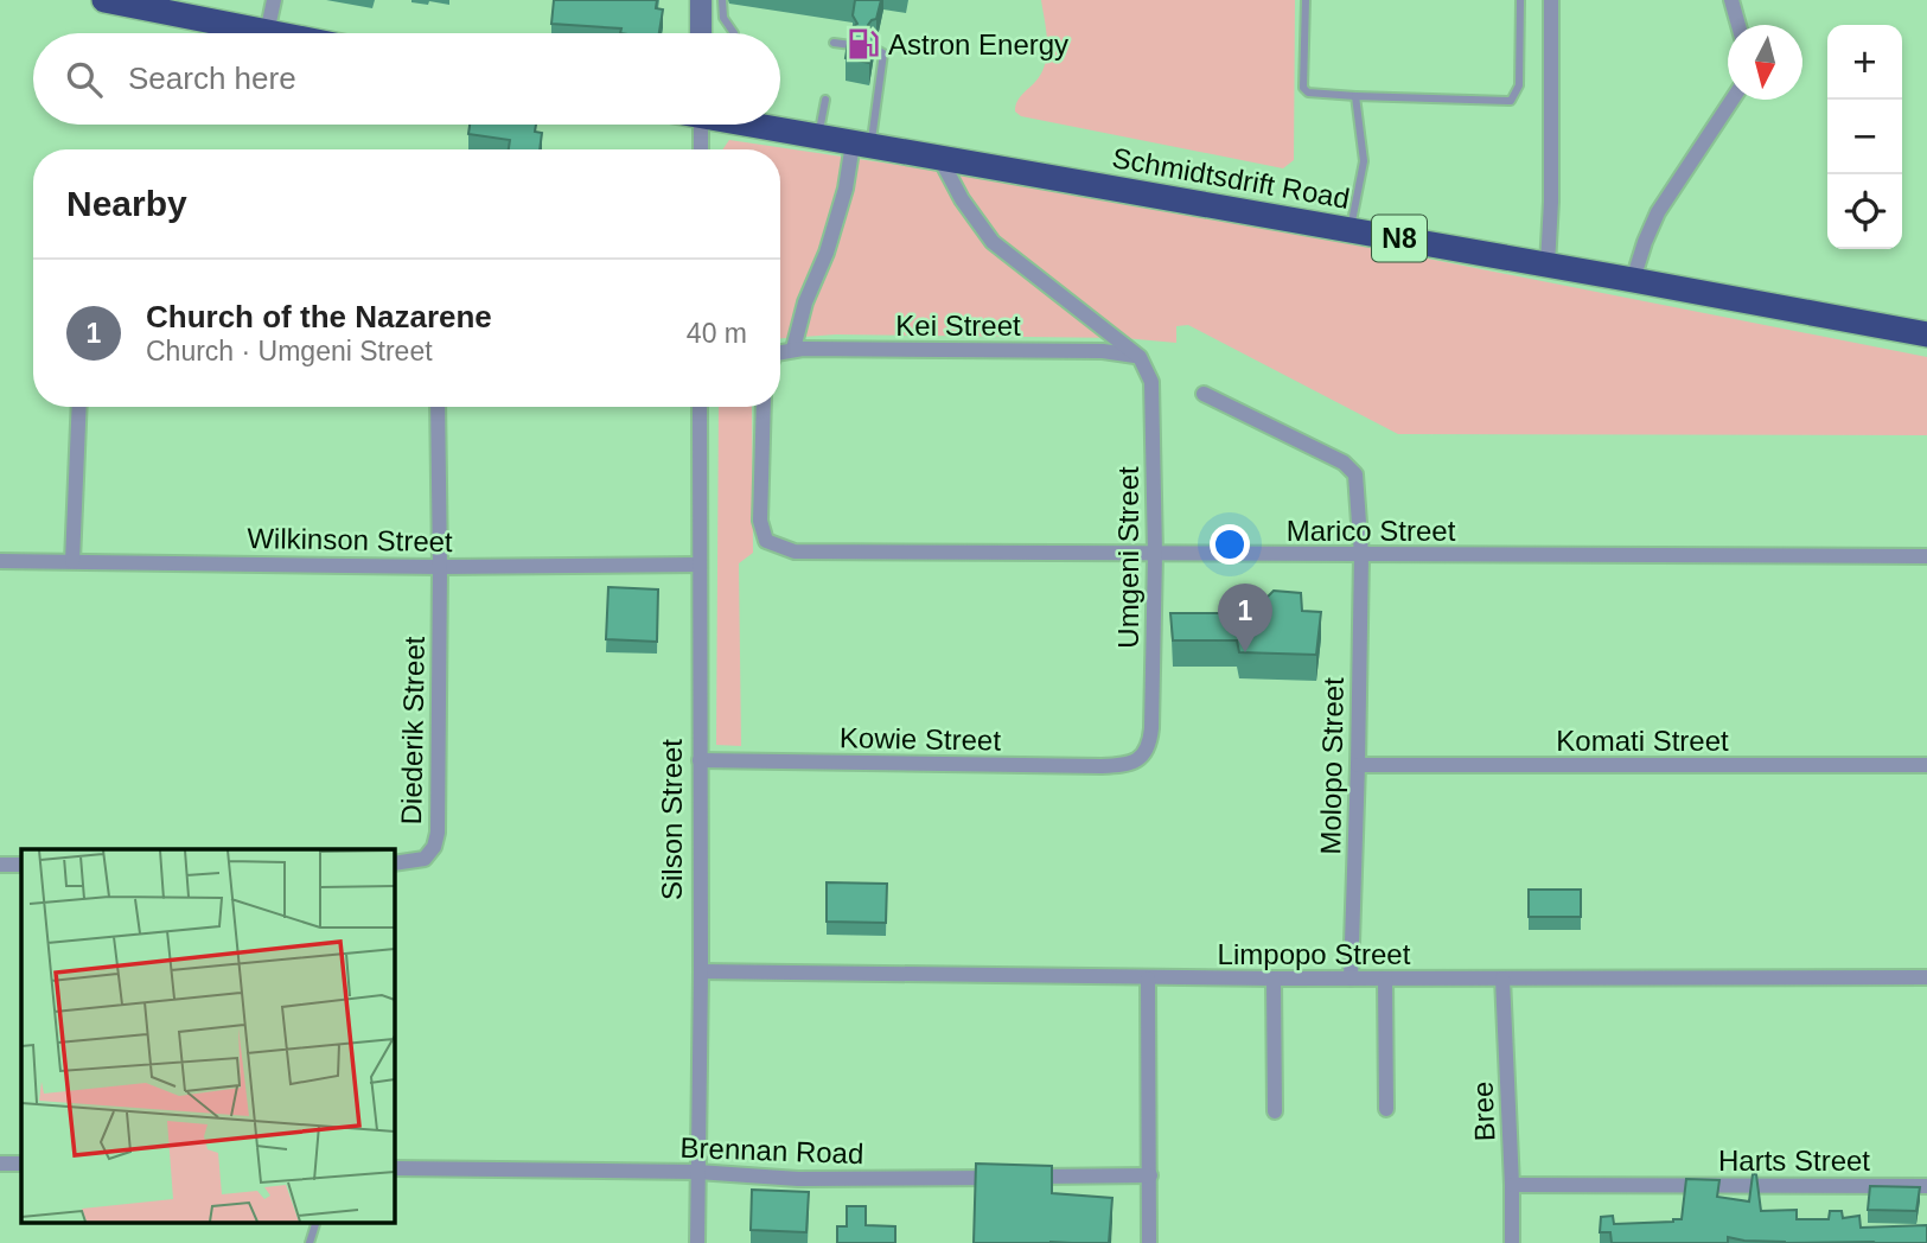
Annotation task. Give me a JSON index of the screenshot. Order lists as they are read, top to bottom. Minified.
{"streets":{"highway":["Schmidtsdrift Road","N8"],"street":["Kei Street","Marico Street","Wilkinson Street","Umgeni Street","Diederik Street","Kowie Street","Komati Street","Molopo Street","Silson Street","Limpopo Street","Bree","Brennan Road","Harts Street"]},"crossings":[["Kei Street","Umgeni Street"],["Marico Street","Umgeni Street"],["Marico Street","Molopo Street"],["Wilkinson Street","Diederik Street"],["Wilkinson Street","Silson Street"],["Umgeni Street","Kowie Street"],["Kowie Street","Silson Street"],["Komati Street","Molopo Street"],["Molopo Street","Limpopo Street"],["Silson Street","Limpopo Street"],["Silson Street","Brennan Road"],["Limpopo Street","Bree"],["Bree","Harts Street"]],"places":{"fuel station":["Astron Energy"]},"north":"bottom","page":{"map_buttons":["+","−"],"search":"Search here","heading":"Nearby","list":[{"mark":"1","name":"Church of the Nazarene","note":"Church · Umgeni Street","value":"40 m"}],"pins":"1"}}
